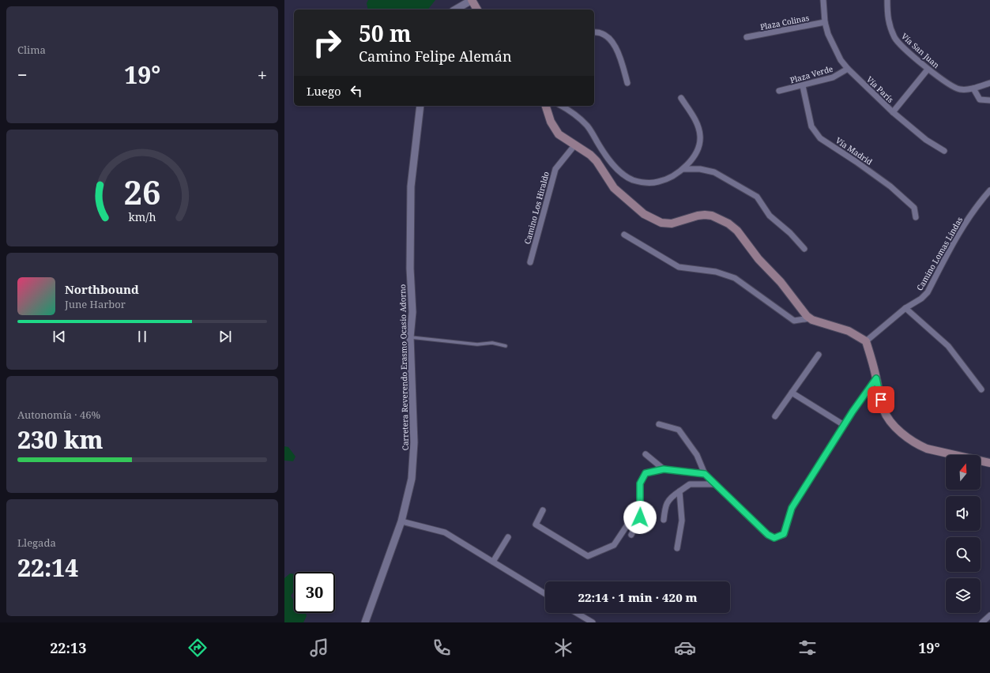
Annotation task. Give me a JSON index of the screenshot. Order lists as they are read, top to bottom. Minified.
{"streets":{"street":["Plaza Colinas","Vía San Juan","Plaza Verde","Vía París","Vía Madrid","Camino Los Hiraldo","Camino Lomas Lindas","Carretera Reverendo Erasmo Ocasio Adorno"]},"crossings":[["Plaza Colinas","Vía París"],["Plaza Verde","Vía París"],["Plaza Verde","Vía Madrid"]],"north":"top","page":{"tile":["Clima",["Autonomía · 46%","230 km"],["Llegada","22:14"]],"turn":["50 m","Camino Felipe Alemán"],"heat":["−","19°","+"],"then":"Luego","song":["Northbound","June Harbor"],"limit":"30","trip":"22:14 · 1 min · 420 m","tabs":["22:13","19°"],"gauge":["26","km/h"]}}
